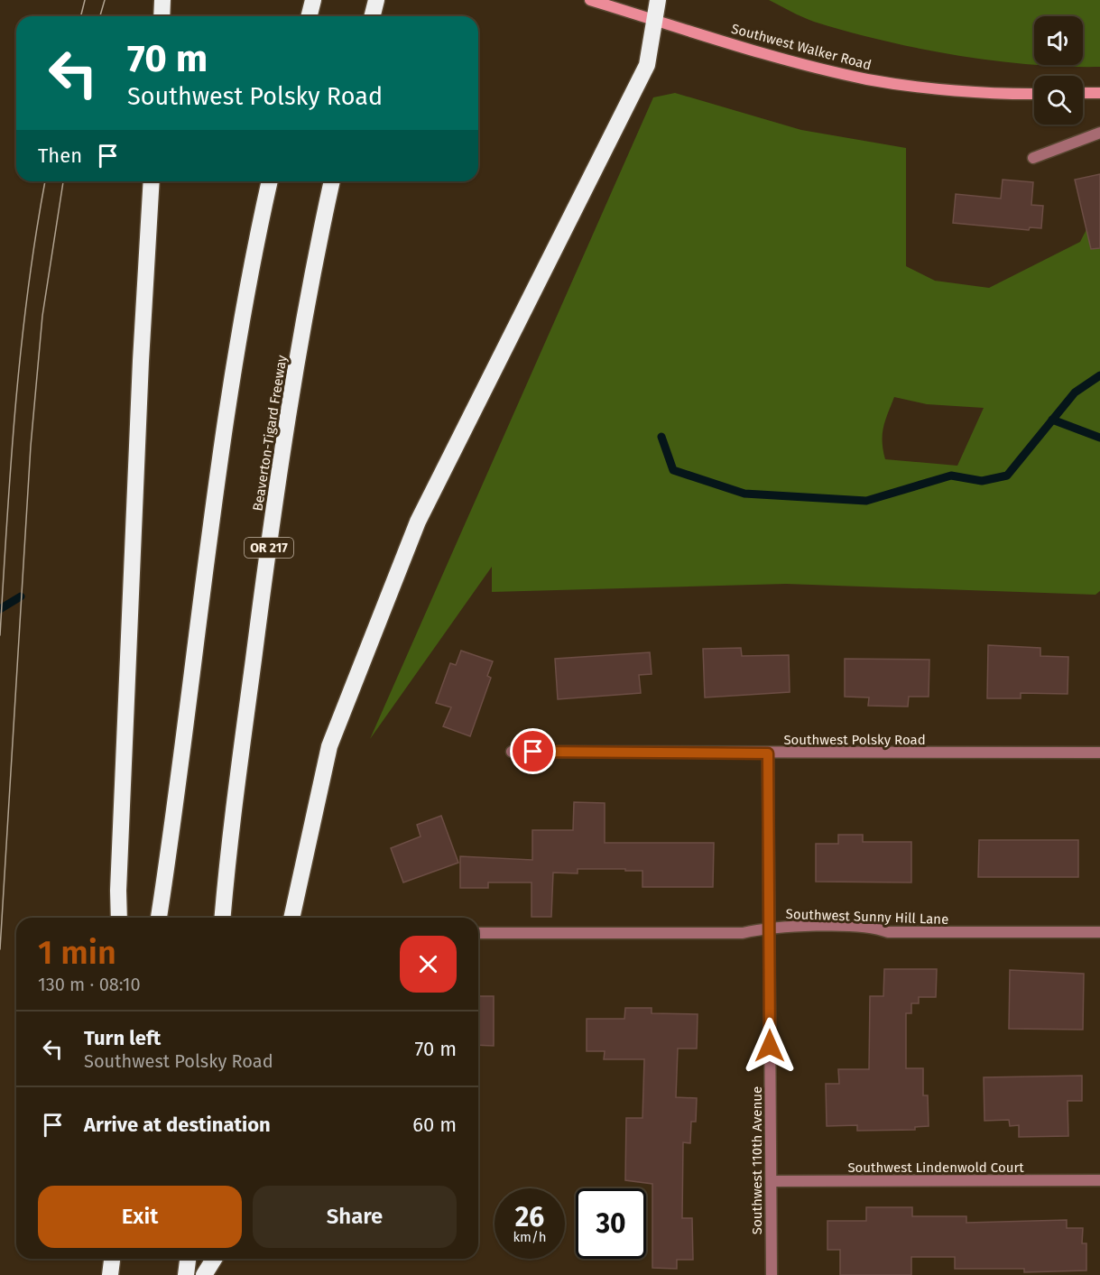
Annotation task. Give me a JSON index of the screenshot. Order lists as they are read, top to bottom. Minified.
{"streets":{"highway":["Beaverton-Tigard Freeway","OR 217"],"main road":["Southwest Walker Road"],"street":["Southwest Polsky Road","Southwest Sunny Hill Lane","Southwest 110th Avenue","Southwest Lindenwold Court"]},"crossings":[["Southwest Polsky Road","Southwest 110th Avenue"],["Southwest Sunny Hill Lane","Southwest 110th Avenue"],["Southwest 110th Avenue","Southwest Lindenwold Court"]],"page":{"turn":["70 m","Southwest Polsky Road"],"then":"Then","heading":["1 min","130 m · 08:10"],"list":[{"name":"Turn left","note":"Southwest Polsky Road","value":"70 m"},{"name":"Arrive at destination","value":"60 m"}],"buttons":["Exit","Share"],"speed":"26 km/h","limit":"30"}}
